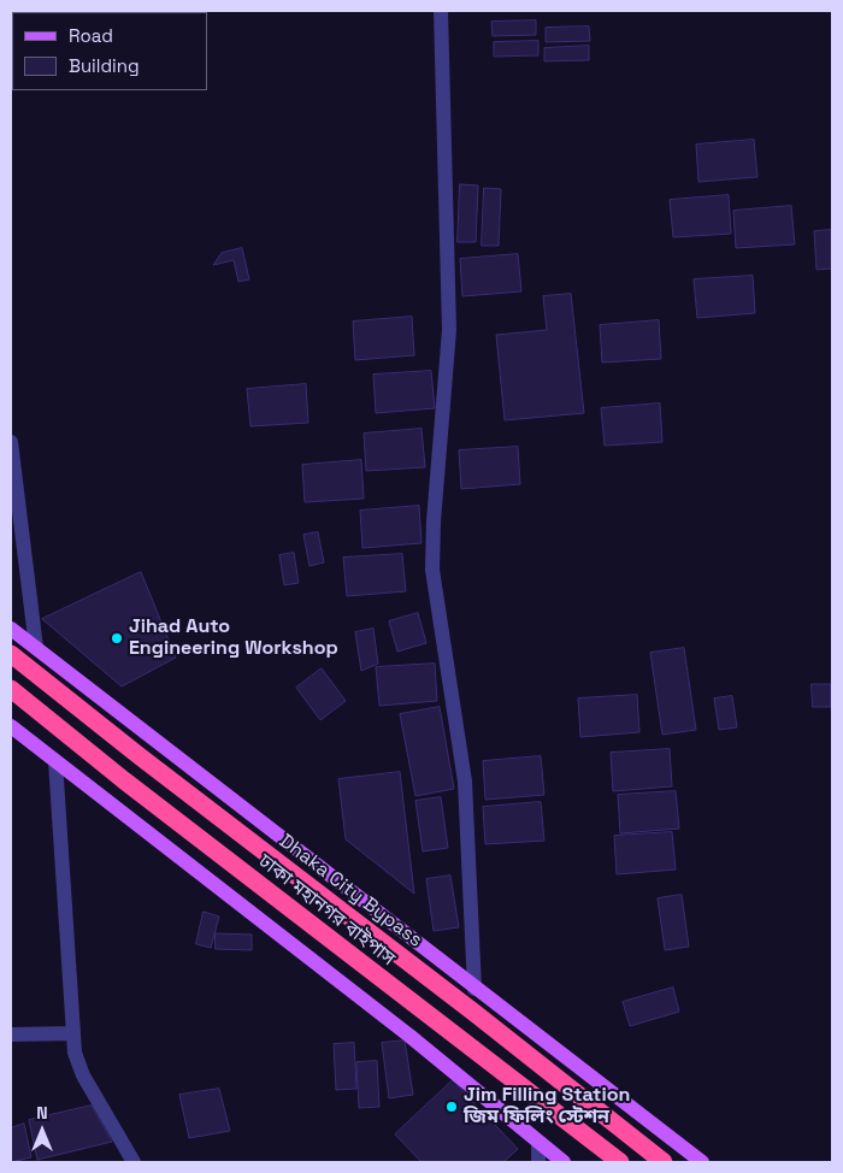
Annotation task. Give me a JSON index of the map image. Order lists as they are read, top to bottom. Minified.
{"streets":{"highway":["Dhaka City Bypass","ঢাকা মহানগর বাইপাস"]},"places":["Jihad Auto Engineering Workshop","Jim Filling Station জিম ফিলিং স্টেশন"],"legend":["Road","Building"],"north":"top"}
